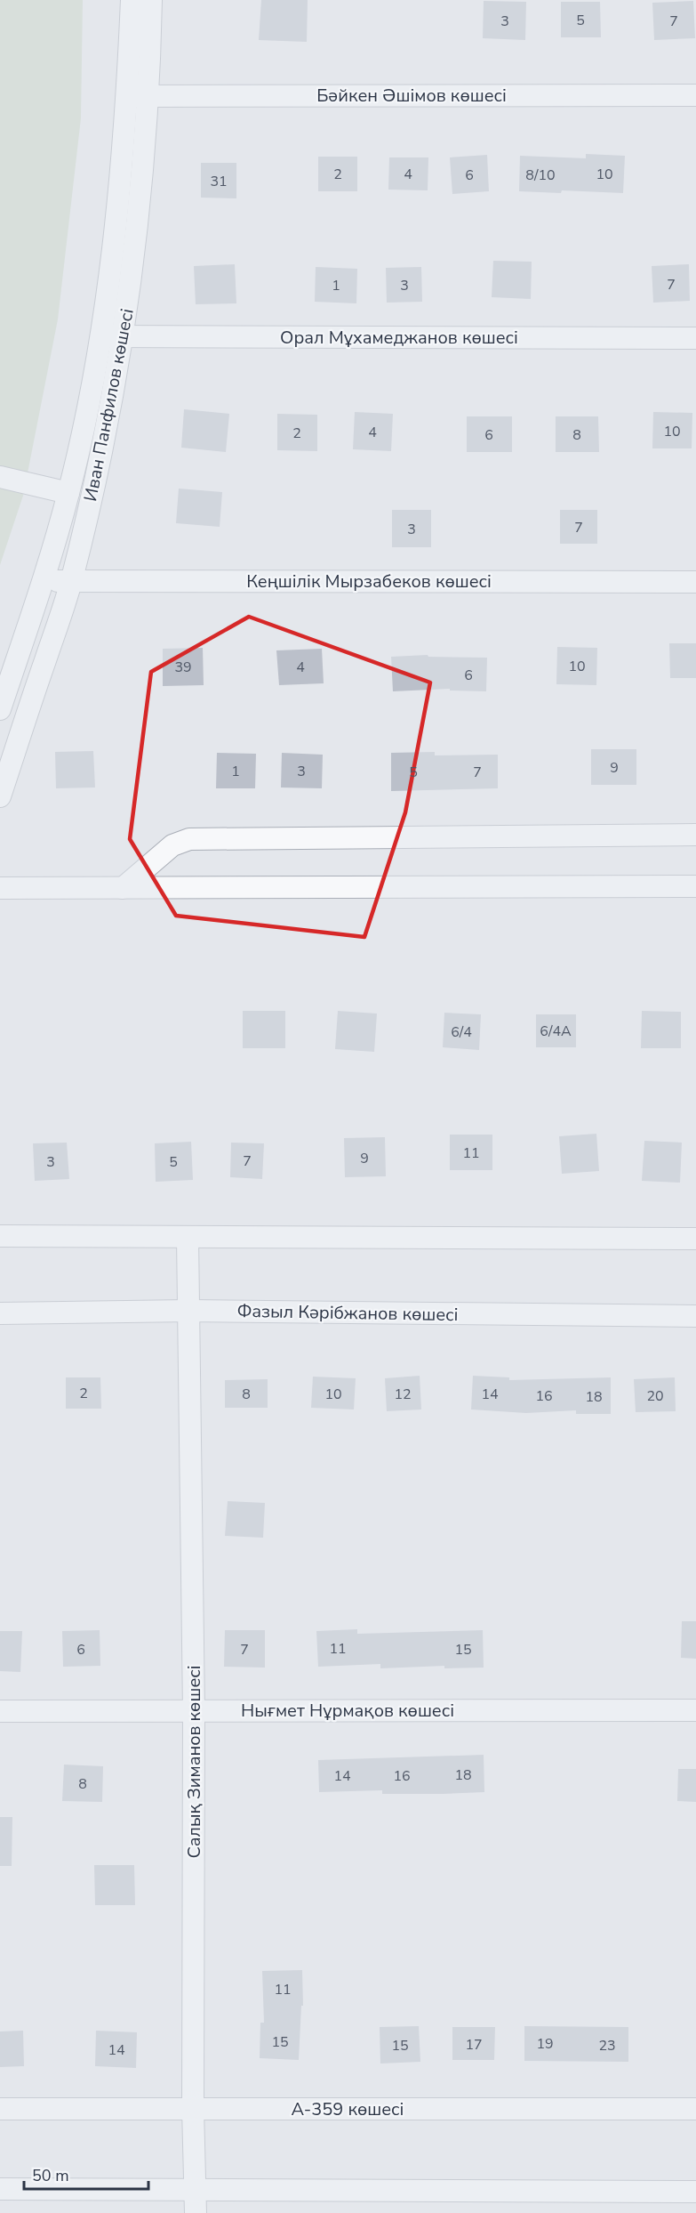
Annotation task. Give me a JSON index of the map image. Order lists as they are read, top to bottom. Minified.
{"streets":{"street":["Бәйкен Әшімов көшесі","Орал Мұхамеджанов көшесі","Иван Панфилов көшесі","Кеңшілік Мырзабеков көшесі","Фазыл Кәрібжанов көшесі","Нығмет Нұрмақов көшесі","Салық Зиманов көшесі","А-359 көшесі"]},"crossings":[["Бәйкен Әшімов көшесі","Иван Панфилов көшесі"],["Орал Мұхамеджанов көшесі","Иван Панфилов көшесі"],["Иван Панфилов көшесі","Кеңшілік Мырзабеков көшесі"],["Фазыл Кәрібжанов көшесі","Салық Зиманов көшесі"],["Нығмет Нұрмақов көшесі","Салық Зиманов көшесі"],["Салық Зиманов көшесі","А-359 көшесі"]],"house_numbers":["5","3","7","2","4","10","6","8/10","31","7","1","3","10","4","2","6","8","7","3","10","39","4","6","9","1","3","5","7","6/4А","6/4","11","9","7","3","5","2","8","10","12","14","16","20","18","11","6","7","15","18","14","16","8","11","15","19","17","15","23","14"],"scale_bar":"50 m"}
